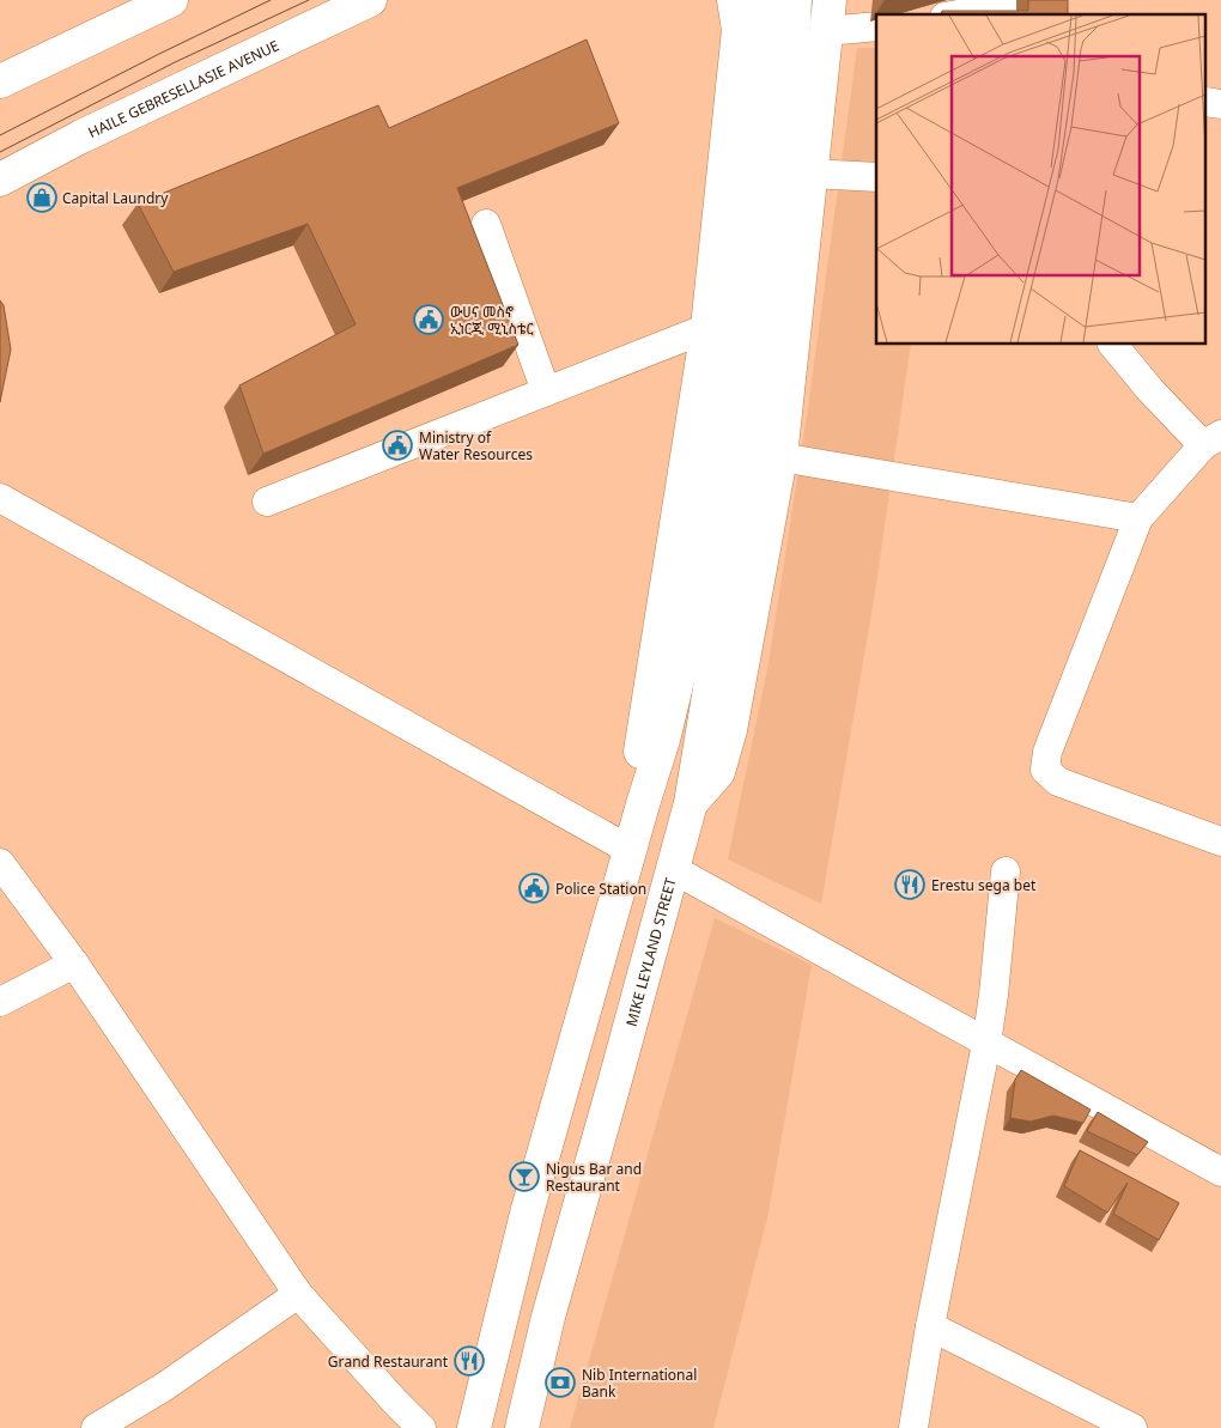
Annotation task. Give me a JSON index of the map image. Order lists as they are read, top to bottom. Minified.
{"streets":{"main road":["HAILE GEBRESELLASIE AVENUE","MIKE LEYLAND STREET"]},"places":{"shop":["Capital Laundry"],"public building":["ውሀና መስኖ ኢነርጂ ሚኒስቴር","Ministry of Water Resources","Police Station"],"restaurant":["Erestu sega bet","Grand Restaurant"],"bar":["Nigus Bar and Restaurant"],"bank":["Nib International Bank"]}}
